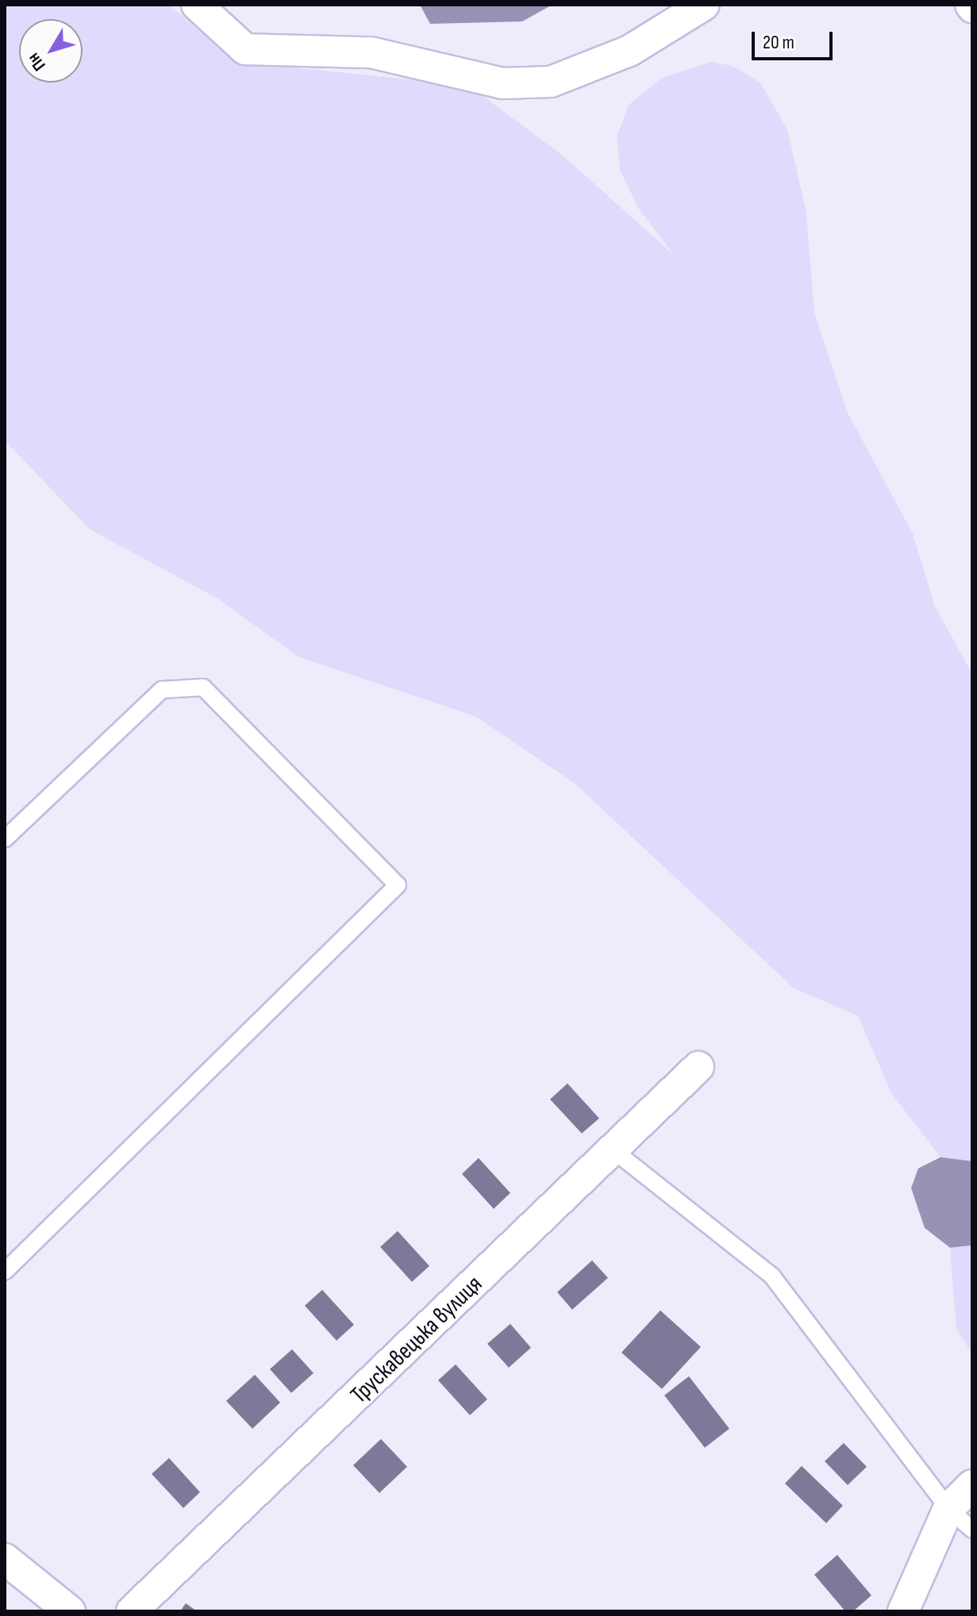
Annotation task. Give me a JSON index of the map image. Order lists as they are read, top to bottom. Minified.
{"streets":{"street":["Трускавецька вулиця"]},"scale_bar":"20 m","north":"bottom left"}
